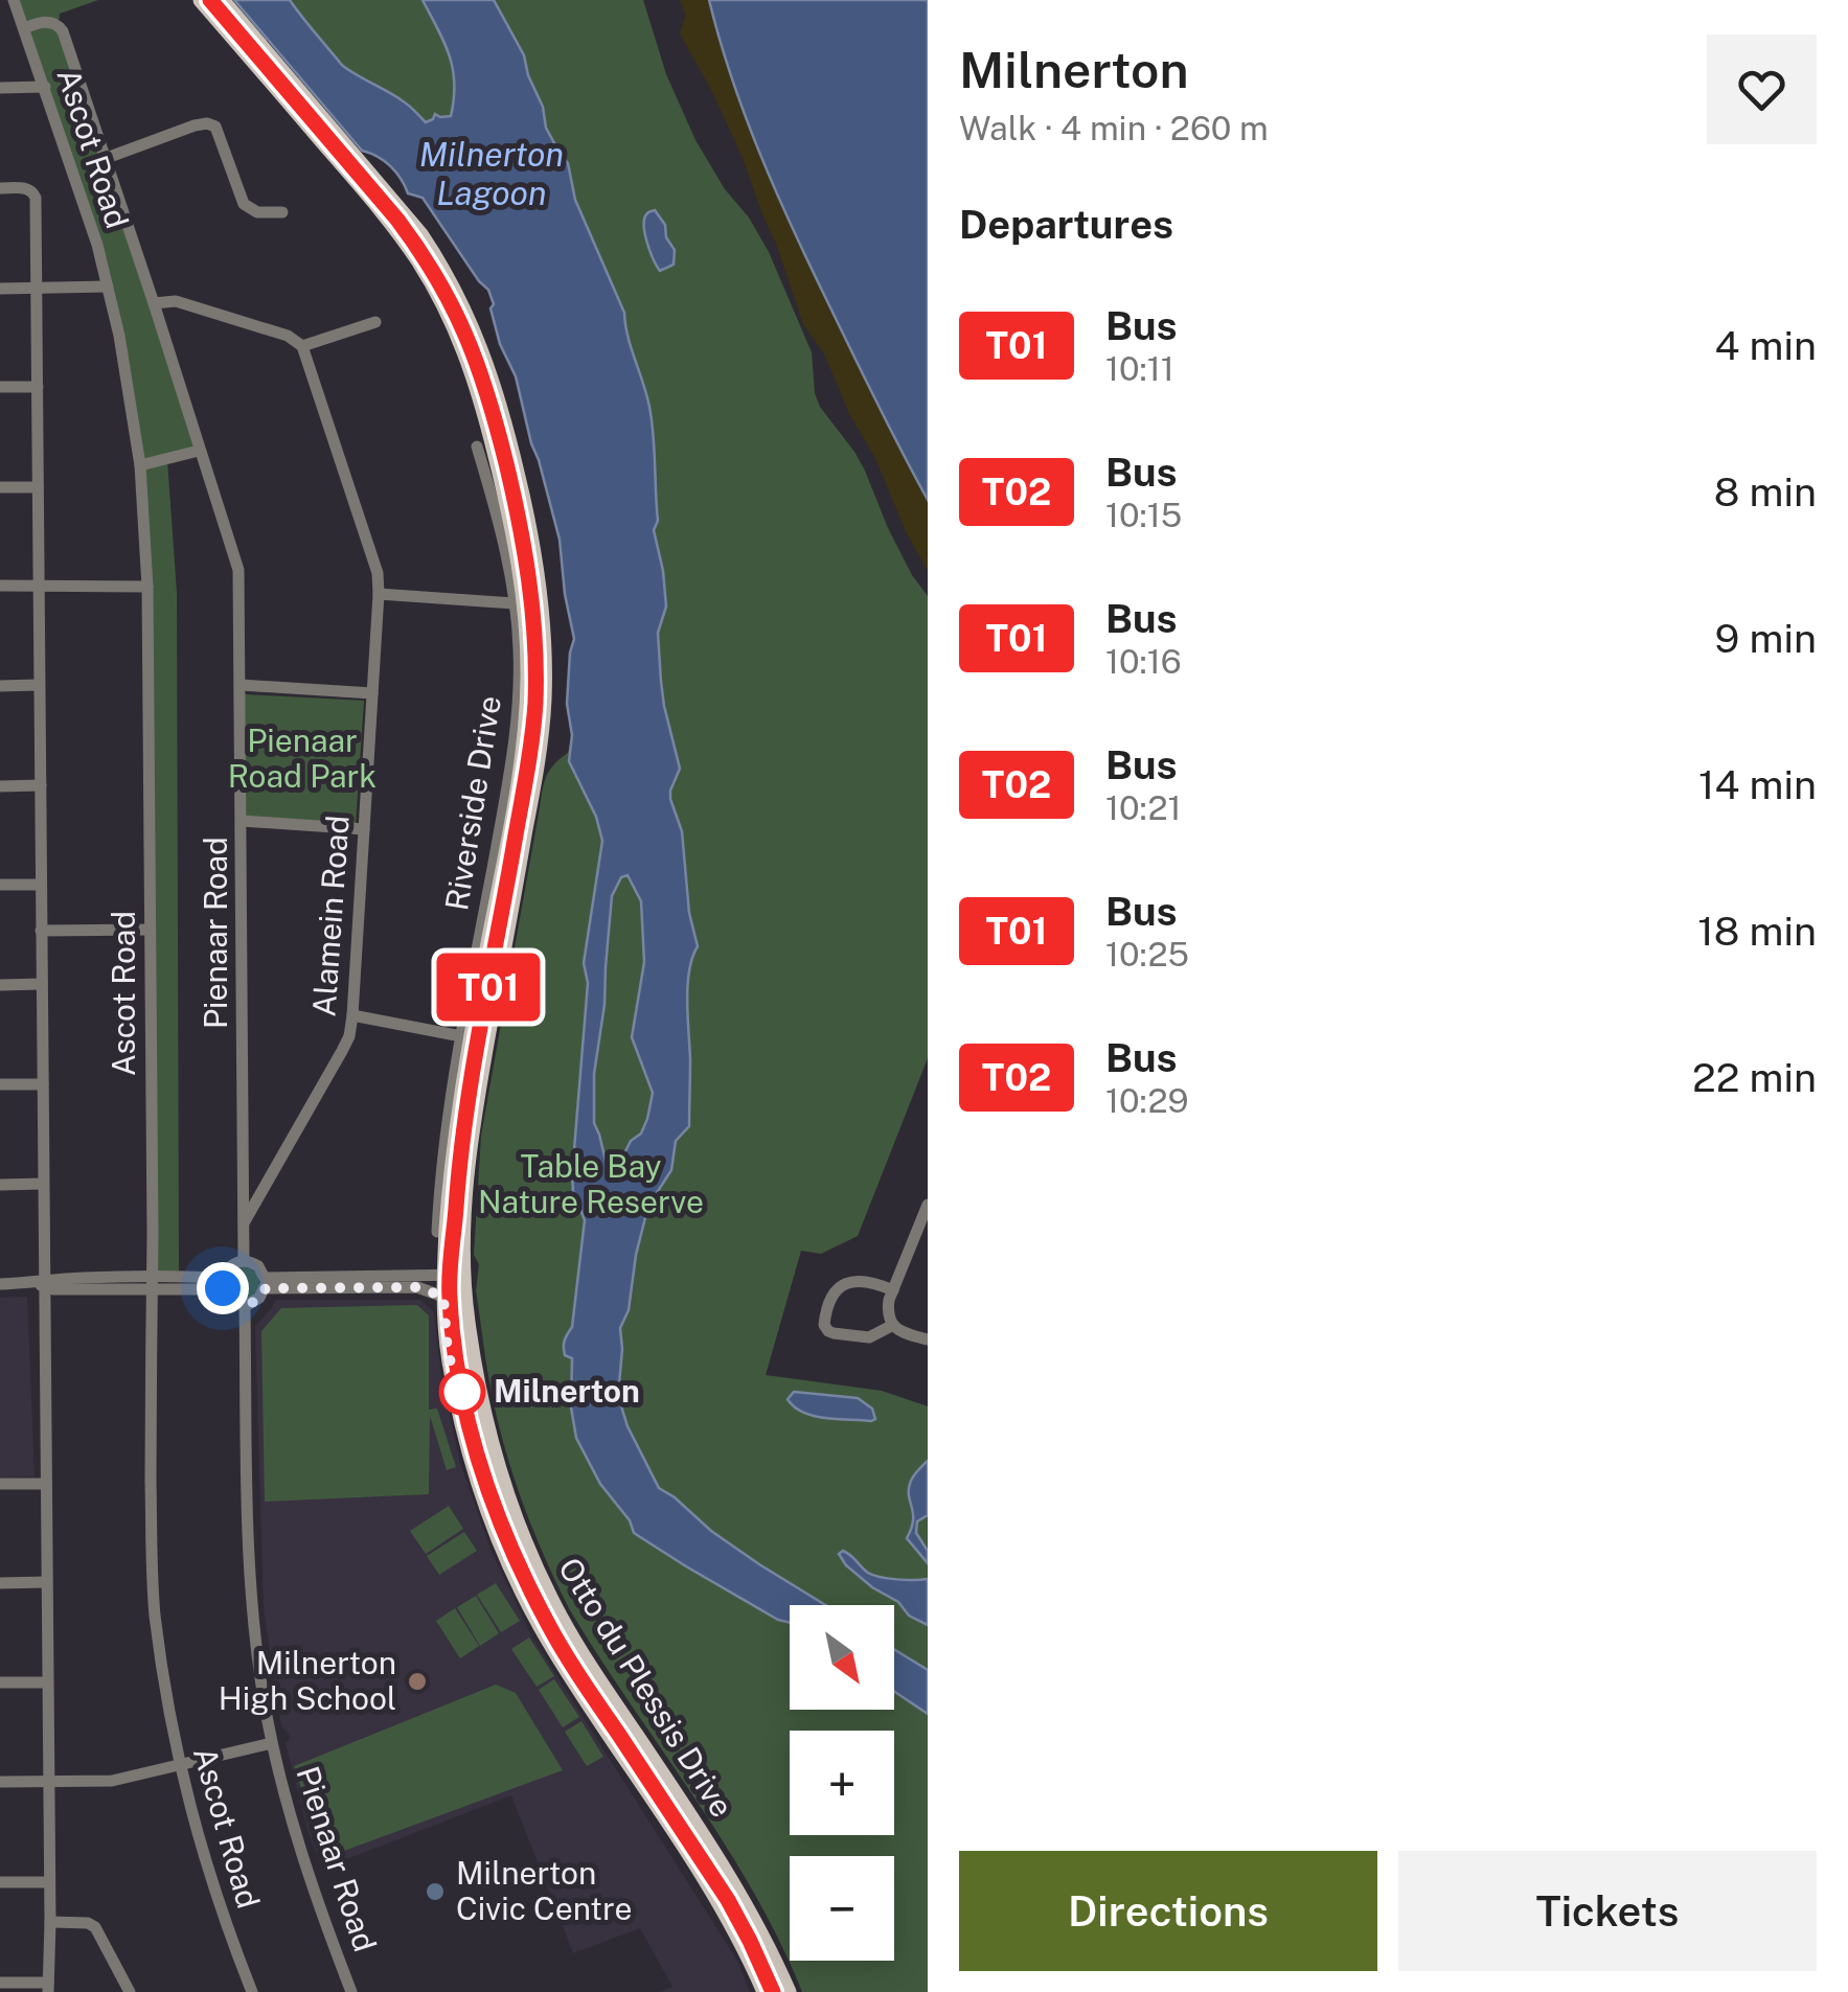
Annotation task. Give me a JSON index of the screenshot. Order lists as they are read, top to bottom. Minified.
{"streets":{"main road":["Otto du Plessis Drive"],"street":["Ascot Road","Riverside Drive","Alamein Road","Pienaar Road"]},"crossings":[["Ascot Road","Pienaar Road"],["Alamein Road","Pienaar Road"]],"water":["Milnerton Lagoon"],"parks":["Pienaar Road Park","Table Bay Nature Reserve"],"places":["Milnerton","Milnerton High School","Milnerton Civic Centre"],"lines":["bus line T01"],"north":"bottom right","page":{"on_map":"T01","heading":[["Milnerton","Walk · 4 min · 260 m"],"Departures"],"list":[{"mark":"T01","name":"Bus","note":"10:11","value":"4 min"},{"mark":"T02","name":"Bus","note":"10:15","value":"8 min"},{"mark":"T01","name":"Bus","note":"10:16","value":"9 min"},{"mark":"T02","name":"Bus","note":"10:21","value":"14 min"},{"mark":"T01","name":"Bus","note":"10:25","value":"18 min"},{"mark":"T02","name":"Bus","note":"10:29","value":"22 min"}],"map_buttons":["+","−"],"buttons":["Directions","Tickets"]}}
